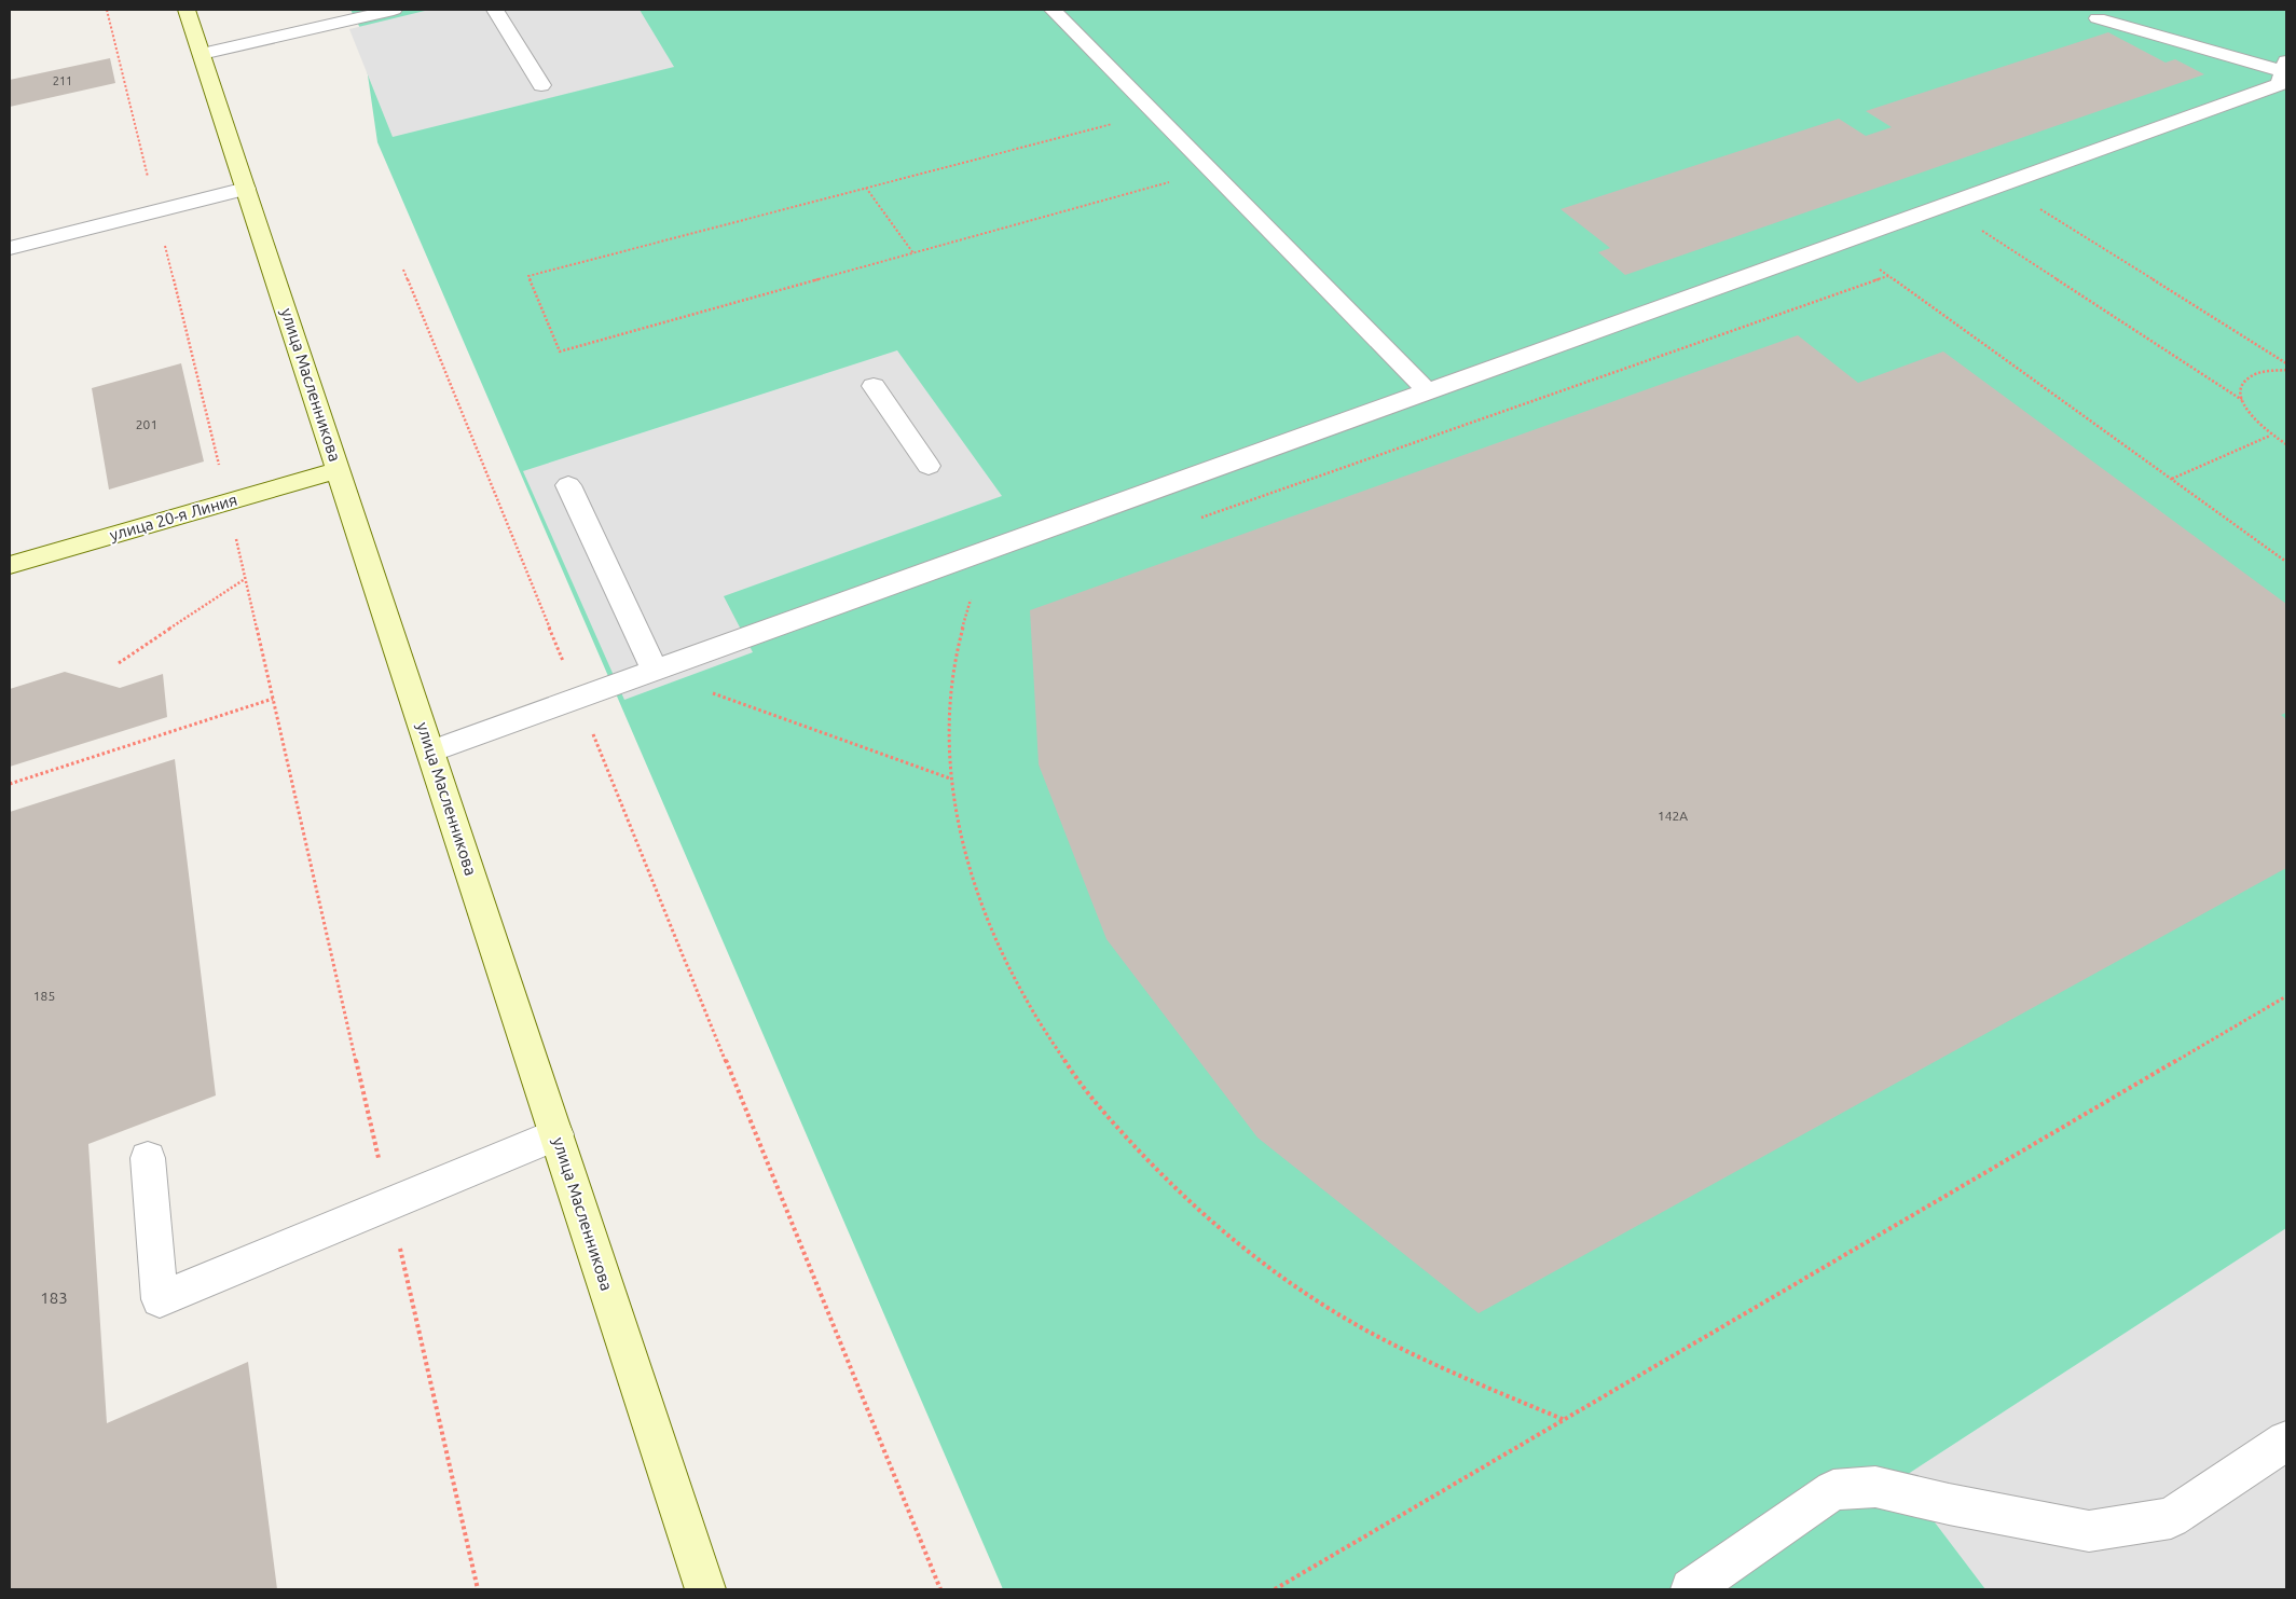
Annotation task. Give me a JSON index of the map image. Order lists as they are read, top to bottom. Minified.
{"streets":{"main road":["улица Масленникова","улица 20-я Линия"]},"crossings":[["улица Масленникова","улица 20-я Линия"]],"house_numbers":["211","201","142А","185","183"]}
